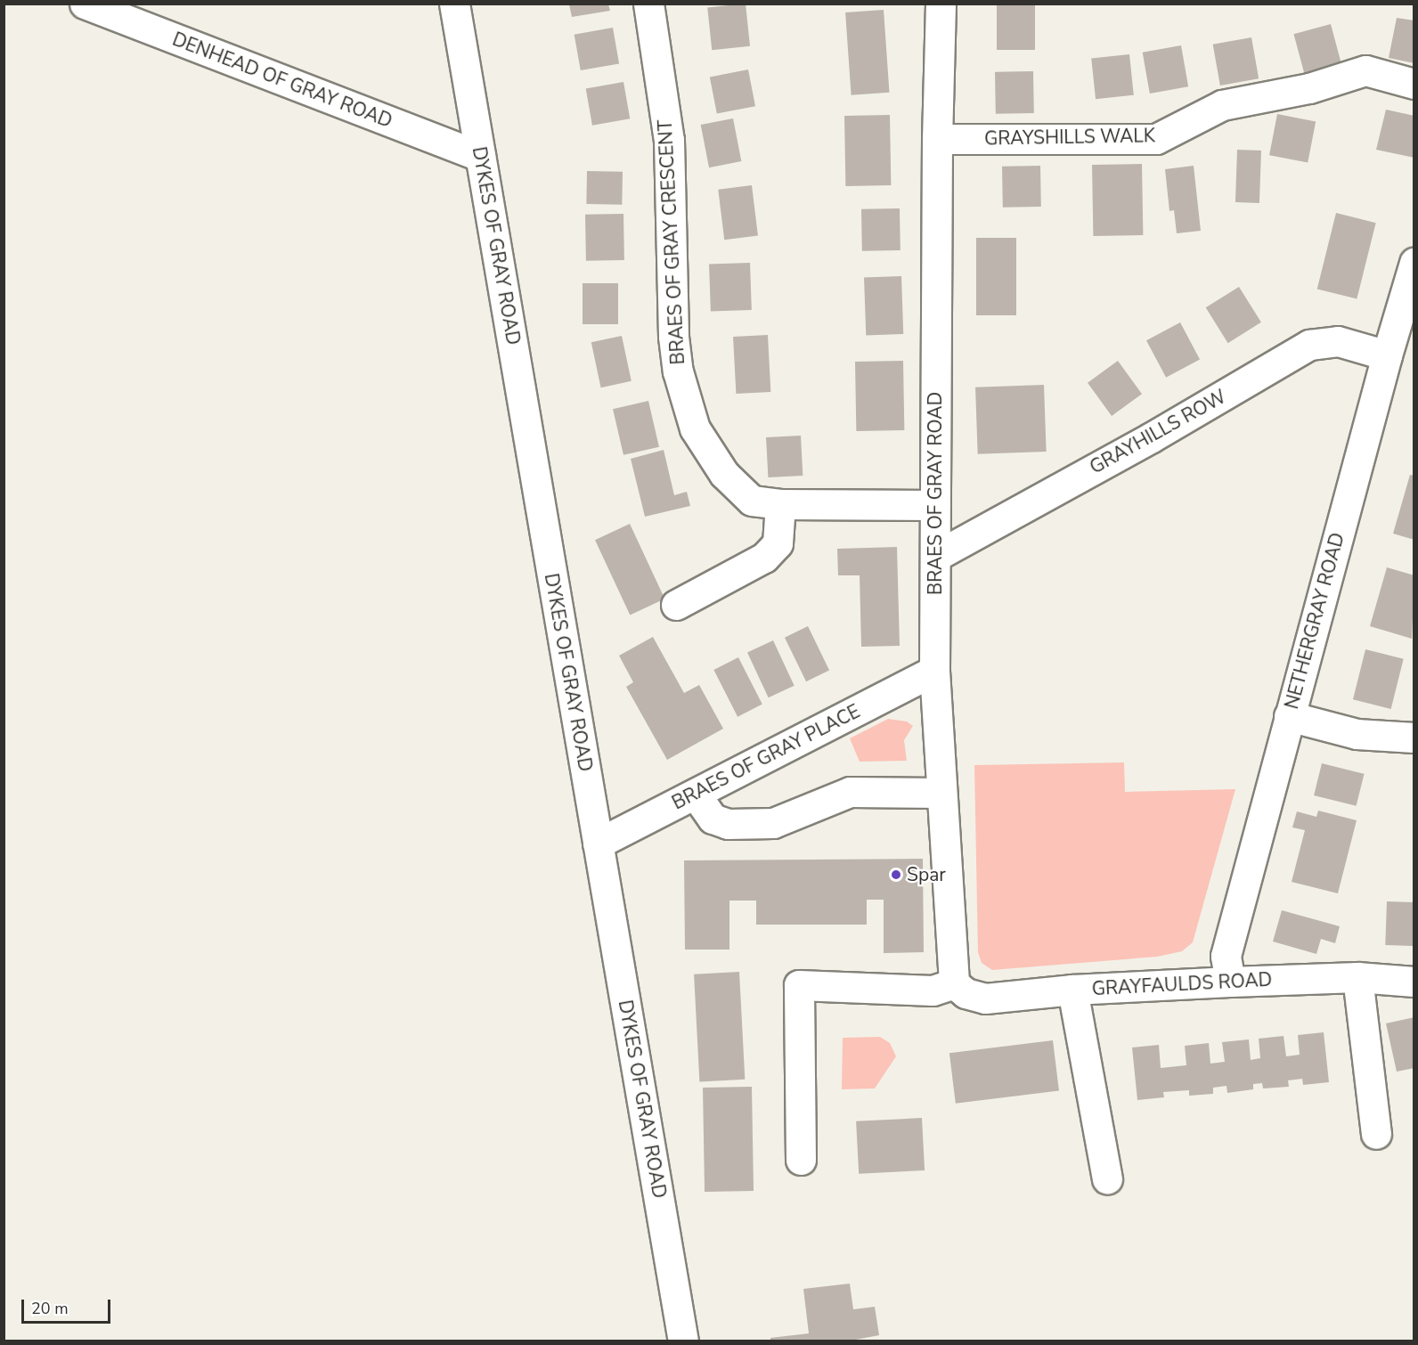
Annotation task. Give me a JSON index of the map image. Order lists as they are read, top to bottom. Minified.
{"streets":{"street":["DENHEAD OF GRAY ROAD","GRAYSHILLS WALK","BRAES OF GRAY CRESCENT","DYKES OF GRAY ROAD","GRAYHILLS ROW","BRAES OF GRAY ROAD","NETHERGRAY ROAD","BRAES OF GRAY PLACE","GRAYFAULDS ROAD"]},"crossings":[["DENHEAD OF GRAY ROAD","DYKES OF GRAY ROAD"],["GRAYSHILLS WALK","BRAES OF GRAY ROAD"],["BRAES OF GRAY CRESCENT","BRAES OF GRAY ROAD"],["DYKES OF GRAY ROAD","BRAES OF GRAY PLACE"],["GRAYHILLS ROW","BRAES OF GRAY ROAD"],["GRAYHILLS ROW","NETHERGRAY ROAD"],["BRAES OF GRAY ROAD","BRAES OF GRAY PLACE"],["BRAES OF GRAY ROAD","GRAYFAULDS ROAD"],["NETHERGRAY ROAD","GRAYFAULDS ROAD"]],"places":["Spar"],"scale_bar":"20 m"}
